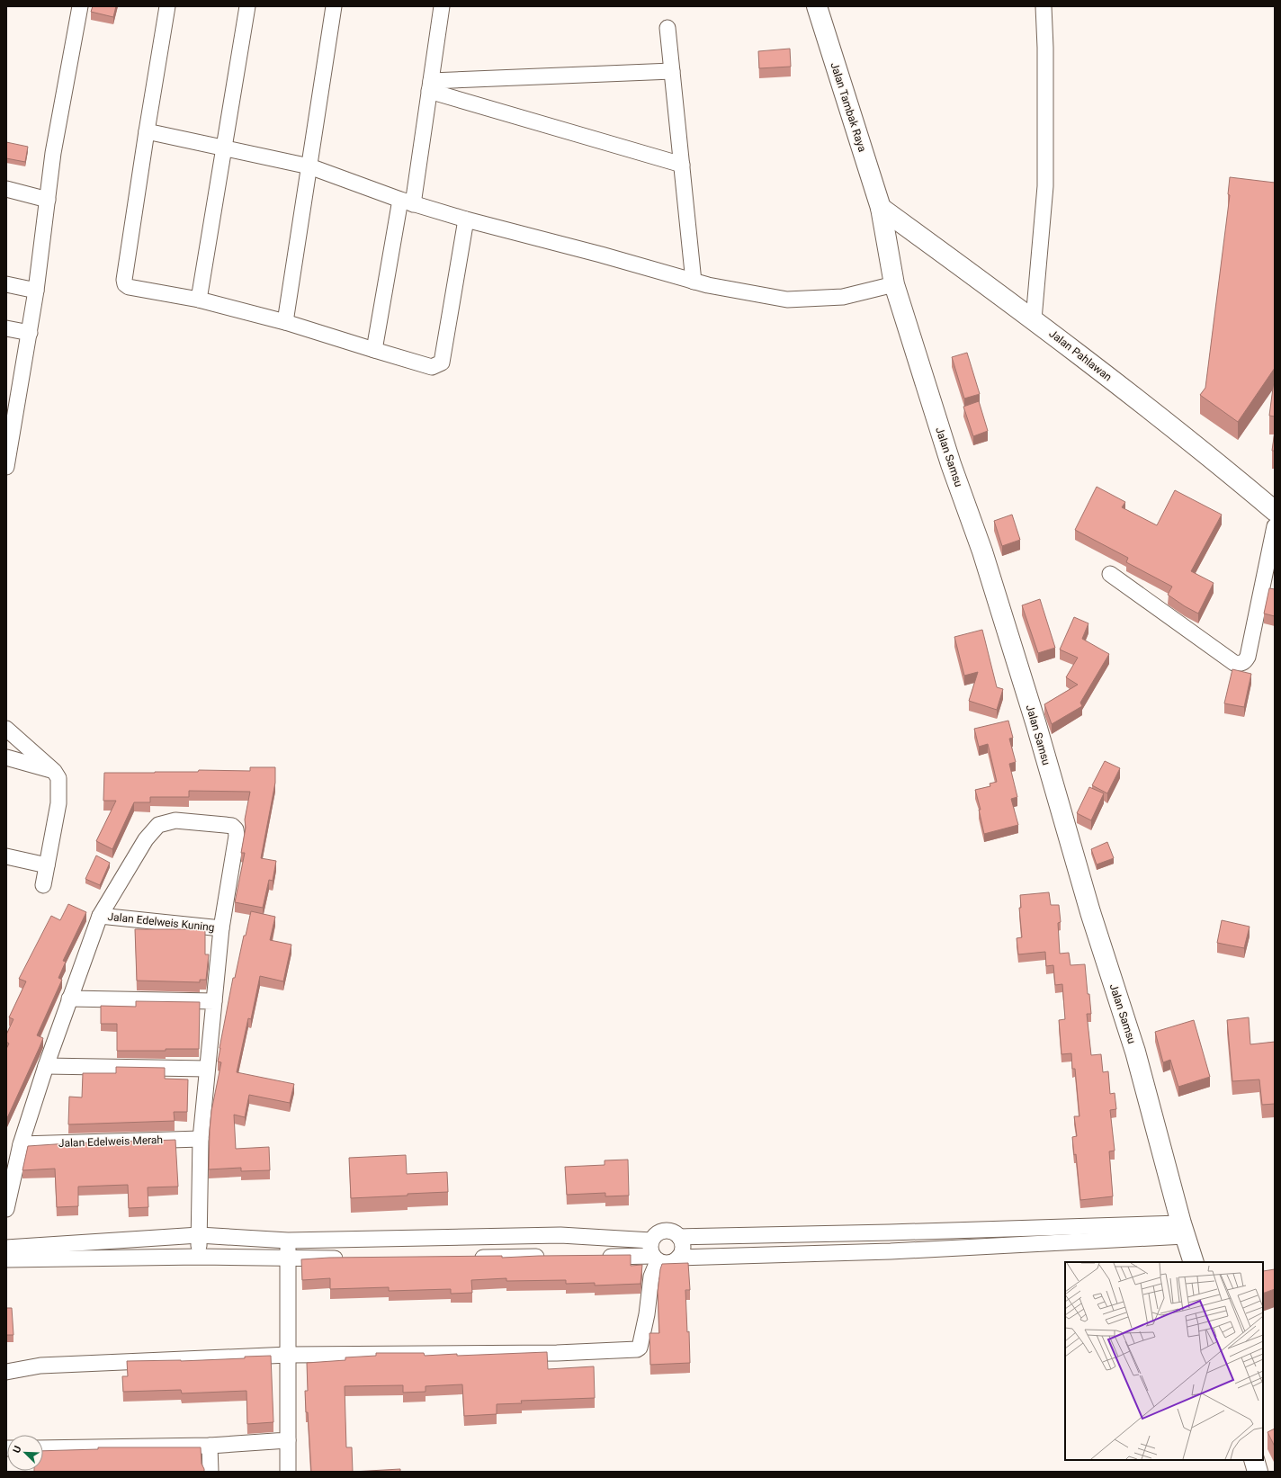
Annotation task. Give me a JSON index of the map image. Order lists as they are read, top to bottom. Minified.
{"streets":{"street":["Jalan Tambak Raya","Jalan Pahlawan","Jalan Samsu","Jalan Edelweis Kuning","Jalan Edelweis Merah"]},"crossings":[["Jalan Tambak Raya","Jalan Pahlawan"],["Jalan Tambak Raya","Jalan Samsu"],["Jalan Pahlawan","Jalan Samsu"]],"north":"top left"}
